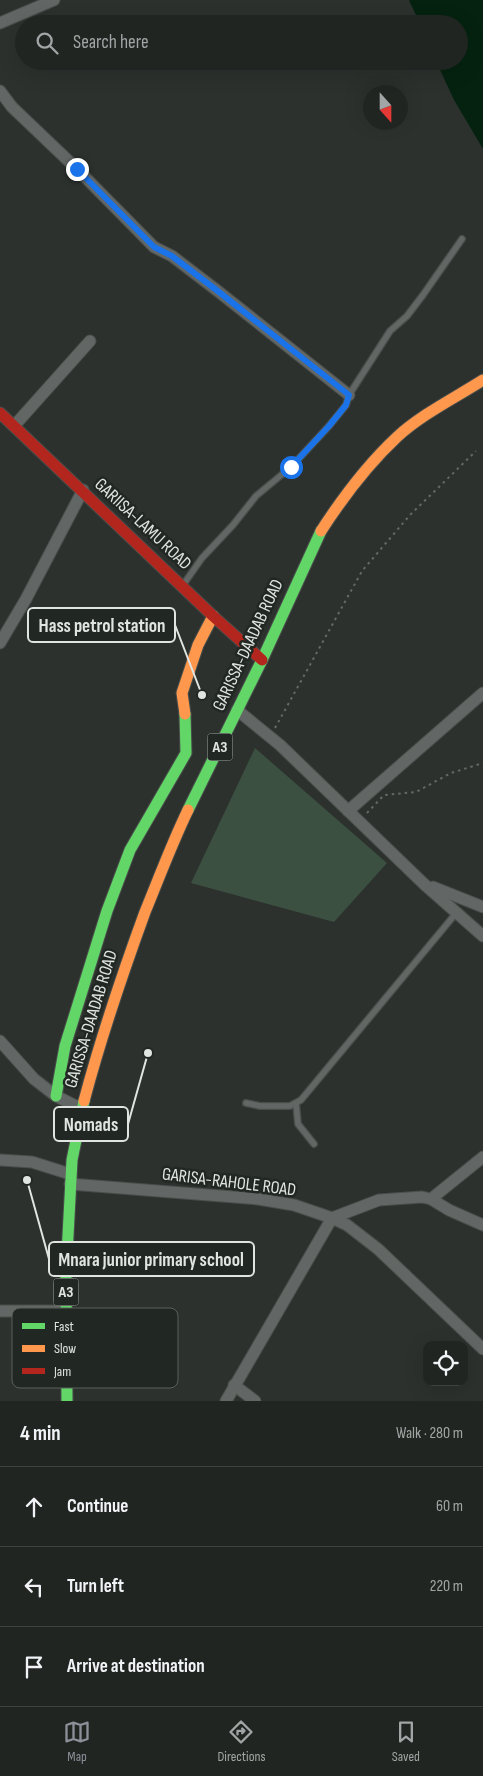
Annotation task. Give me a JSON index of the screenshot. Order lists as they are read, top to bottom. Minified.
{"streets":{"main road":["GARIISA-LAMU ROAD","GARISSA-DAADAB ROAD","A3"],"street":["GARISA-RAHOLE ROAD"]},"crossings":[["GARIISA-LAMU ROAD","GARISSA-DAADAB ROAD"],["GARISSA-DAADAB ROAD","A3"],["GARISSA-DAADAB ROAD","GARISA-RAHOLE ROAD"],["A3","GARISA-RAHOLE ROAD"]],"places":["Hass petrol station","Nomads","Mnara junior primary school"],"legend":["Fast","Slow","Jam"],"north":"bottom","page":{"search":"Search here","heading":["4 min","Walk · 280 m"],"list":[["Continue","60 m"],["Turn left","220 m"],"Arrive at destination"],"nav":["Map","Directions","Saved"]}}
